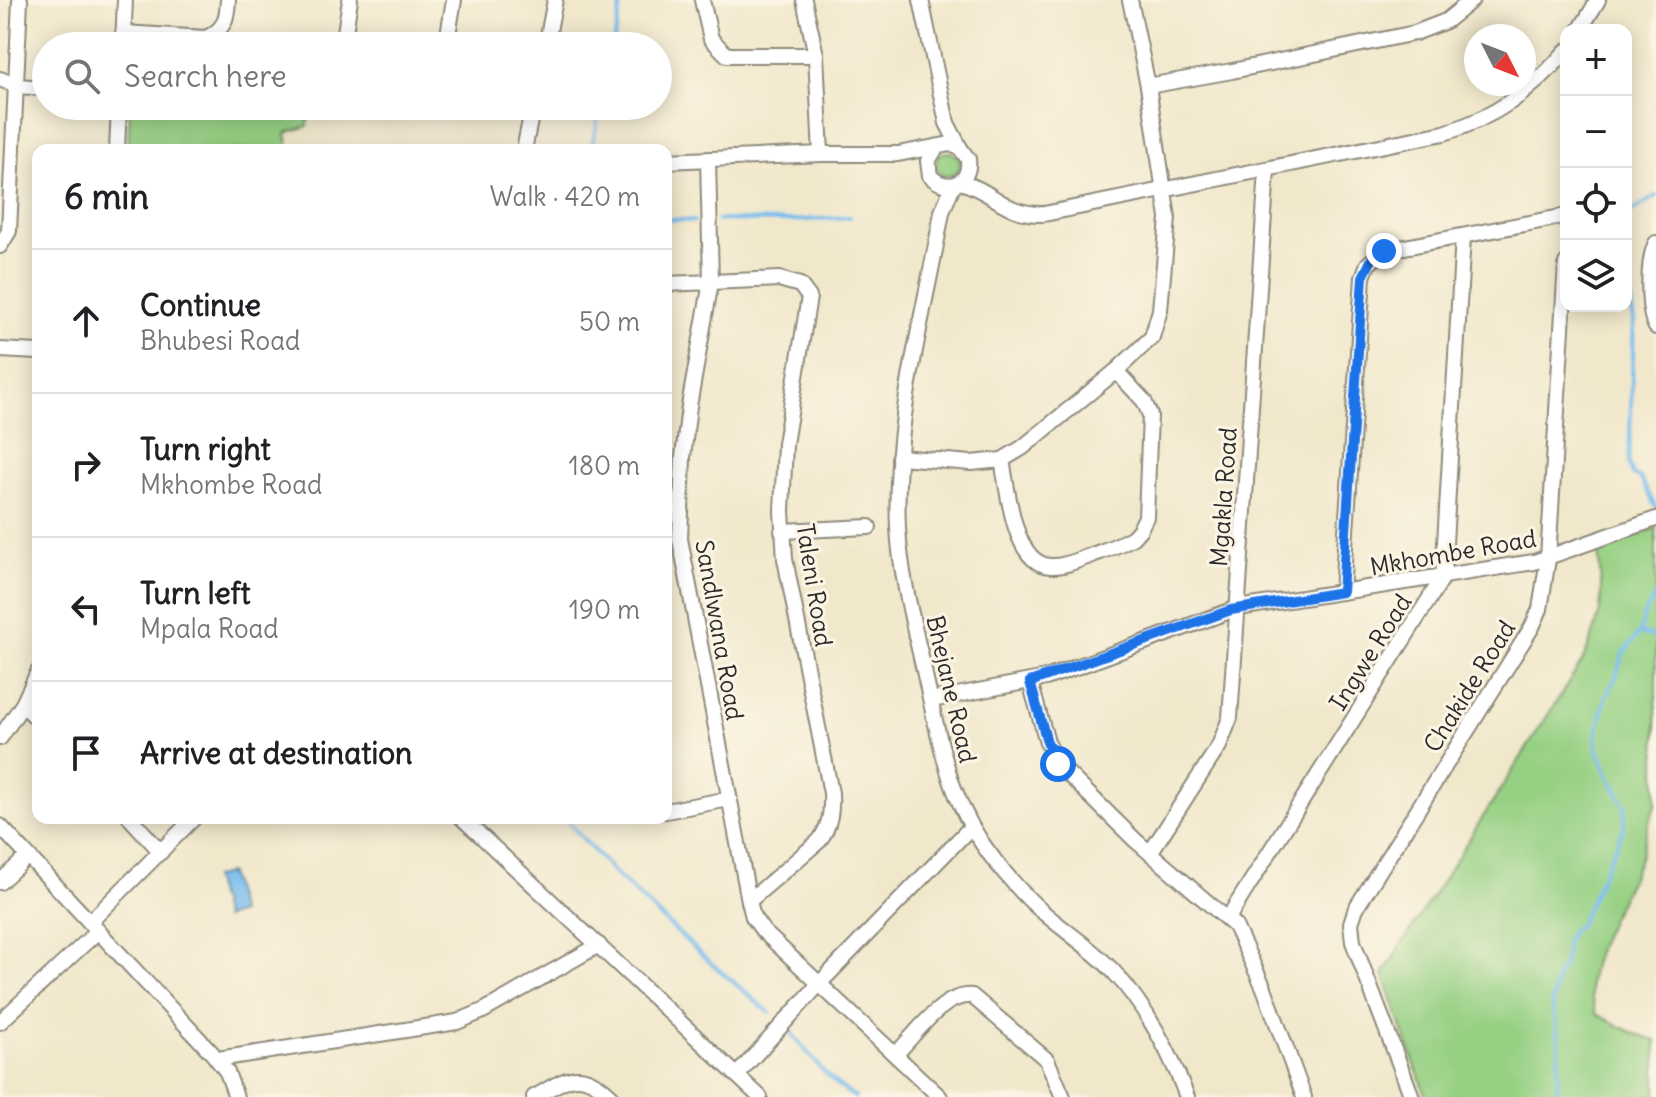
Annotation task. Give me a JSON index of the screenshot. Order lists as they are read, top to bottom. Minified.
{"streets":{"street":["Mgakla Road","Mkhombe Road","Taleni Road","Sandlwana Road","Ingwe Road","Chakide Road","Bhejane Road"]},"crossings":[["Mgakla Road","Mkhombe Road"],["Mkhombe Road","Ingwe Road"],["Mkhombe Road","Chakide Road"],["Mkhombe Road","Bhejane Road"],["Taleni Road","Sandlwana Road"]],"north":"bottom right","page":{"map_buttons":["+","−"],"search":"Search here","heading":["6 min","Walk · 420 m"],"list":[["Continue","Bhubesi Road","50 m"],["Turn right","Mkhombe Road","180 m"],["Turn left","Mpala Road","190 m"],"Arrive at destination"]}}
